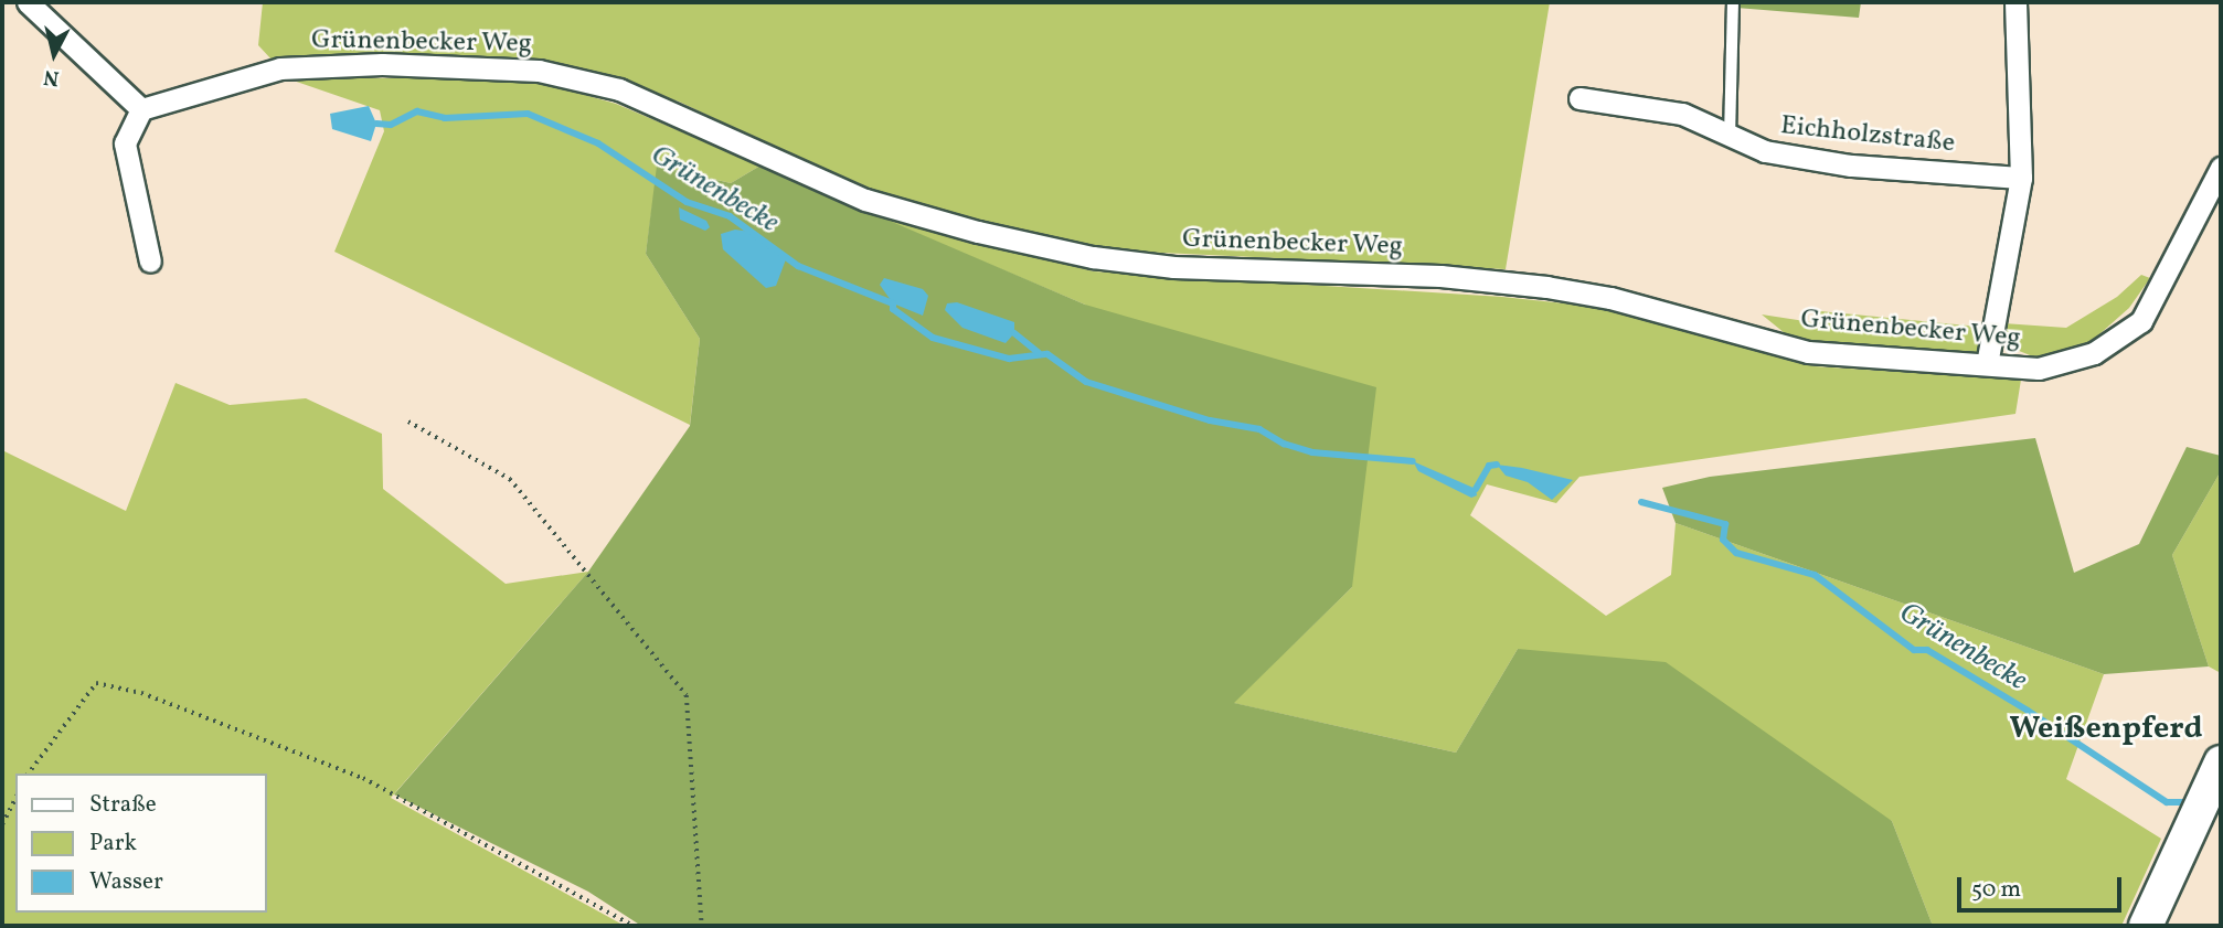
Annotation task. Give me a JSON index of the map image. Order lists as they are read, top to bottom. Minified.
{"streets":{"street":["Grünenbecker Weg","Eichholzstraße"]},"districts":["Weißenpferd"],"water":["Grünenbecke"],"legend":["Straße","Park","Wasser"],"scale_bar":"50 m","north":"bottom"}
